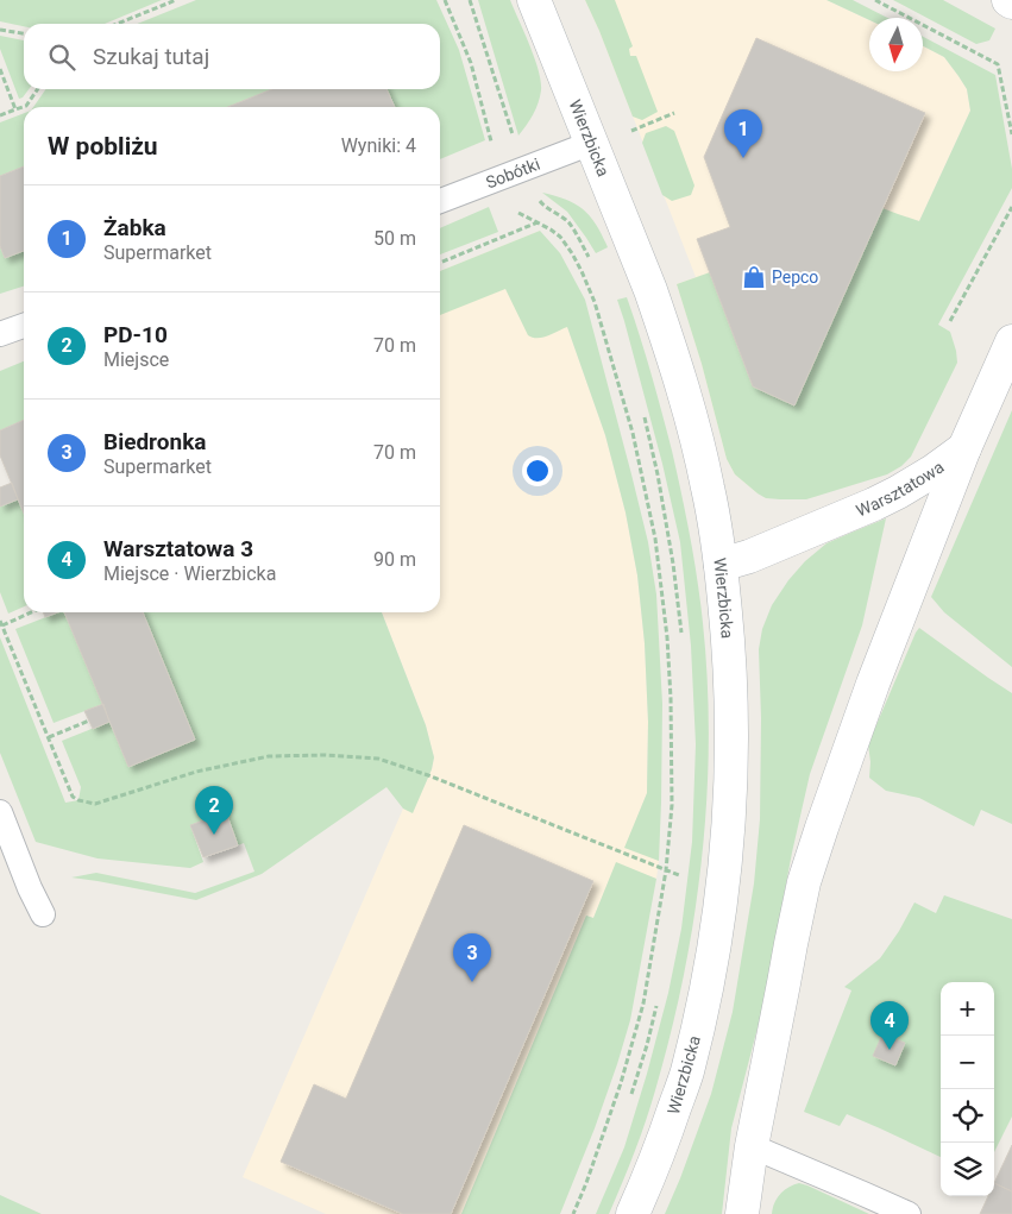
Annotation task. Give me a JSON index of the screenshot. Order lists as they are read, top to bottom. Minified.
{"streets":{"street":["Wierzbicka","Warsztatowa"],"lane":["Sobótki"]},"crossings":[["Wierzbicka","Sobótki"],["Wierzbicka","Warsztatowa"]],"places":{"shop":["Pepco"]},"north":"bottom","page":{"search":"Szukaj tutaj","heading":["W pobliżu","Wyniki: 4"],"pins":["1","2","3","4"],"list":[{"mark":"1","name":"Żabka","note":"Supermarket","value":"50 m"},{"mark":"2","name":"PD-10","note":"Miejsce","value":"70 m"},{"mark":"3","name":"Biedronka","note":"Supermarket","value":"70 m"},{"mark":"4","name":"Warsztatowa 3","note":"Miejsce · Wierzbicka","value":"90 m"}],"map_buttons":["+","−"]}}
